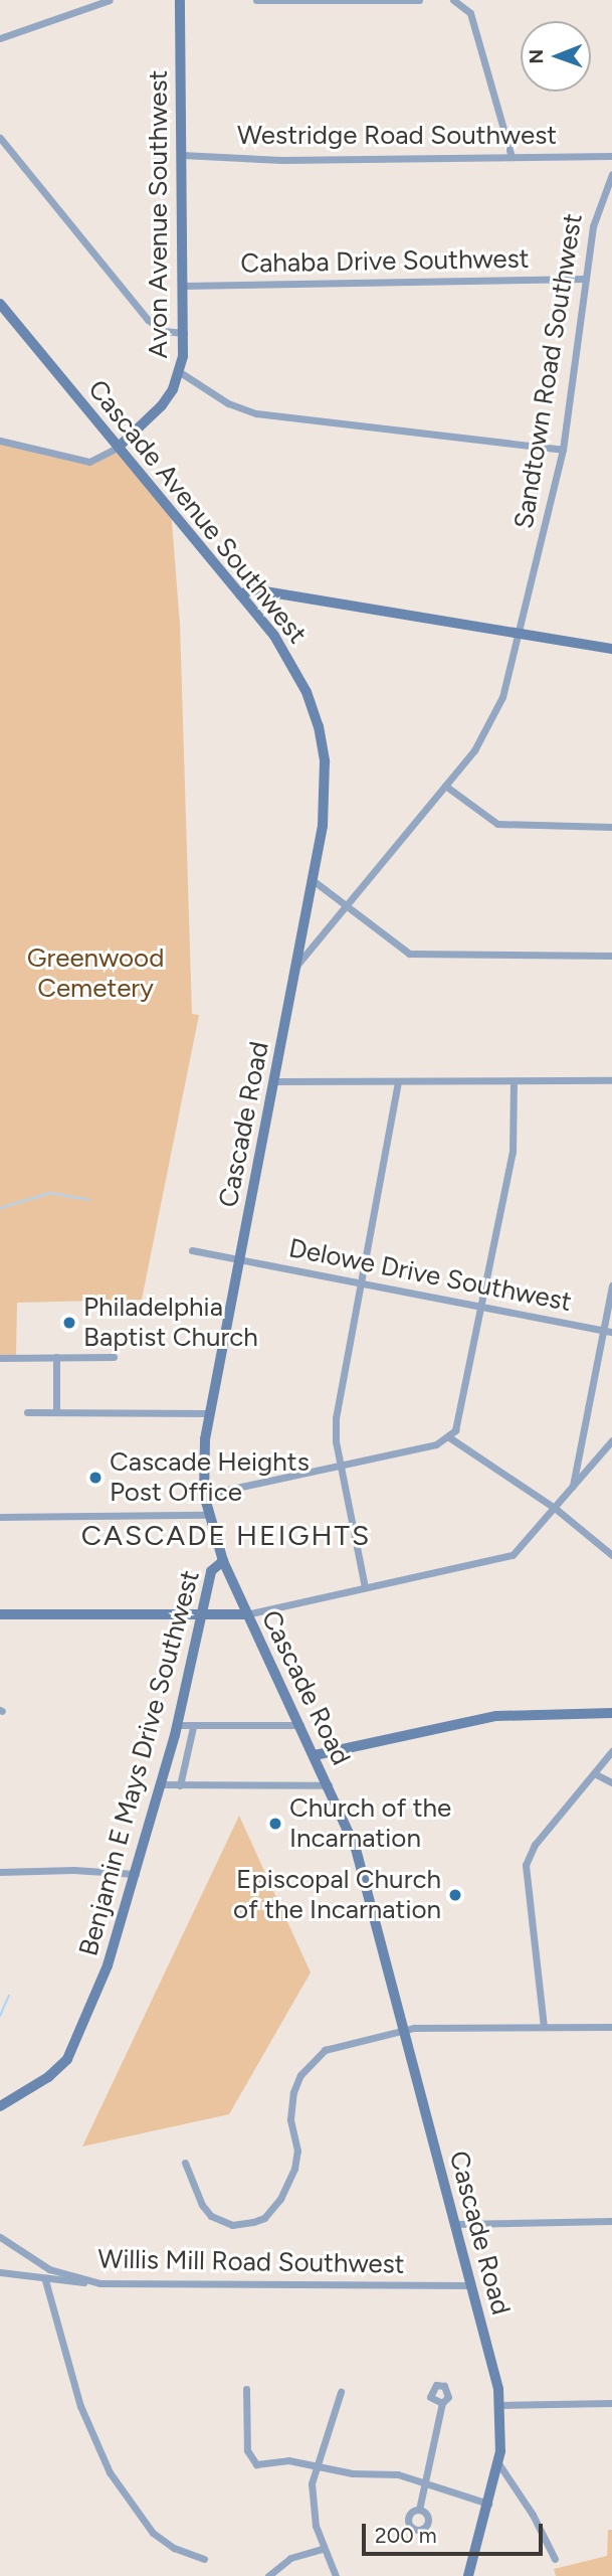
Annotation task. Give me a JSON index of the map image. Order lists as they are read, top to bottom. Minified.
{"streets":{"main road":["Avon Avenue Southwest","Cascade Avenue Southwest","Cascade Road","Benjamin E Mays Drive Southwest"],"street":["Westridge Road Southwest","Cahaba Drive Southwest","Sandtown Road Southwest","Delowe Drive Southwest","Willis Mill Road Southwest"]},"crossings":[["Westridge Road Southwest","Avon Avenue Southwest"],["Avon Avenue Southwest","Cahaba Drive Southwest"],["Avon Avenue Southwest","Cascade Avenue Southwest"],["Cahaba Drive Southwest","Sandtown Road Southwest"],["Sandtown Road Southwest","Cascade Road"],["Cascade Avenue Southwest","Cascade Road"],["Cascade Road","Delowe Drive Southwest"],["Cascade Road","Benjamin E Mays Drive Southwest"],["Cascade Road","Willis Mill Road Southwest"]],"districts":["CASCADE HEIGHTS"],"parks":["Greenwood Cemetery"],"places":["Philadelphia Baptist Church","Cascade Heights Post Office","Church of the Incarnation","Episcopal Church of the Incarnation"],"scale_bar":"200 m","north":"left"}
